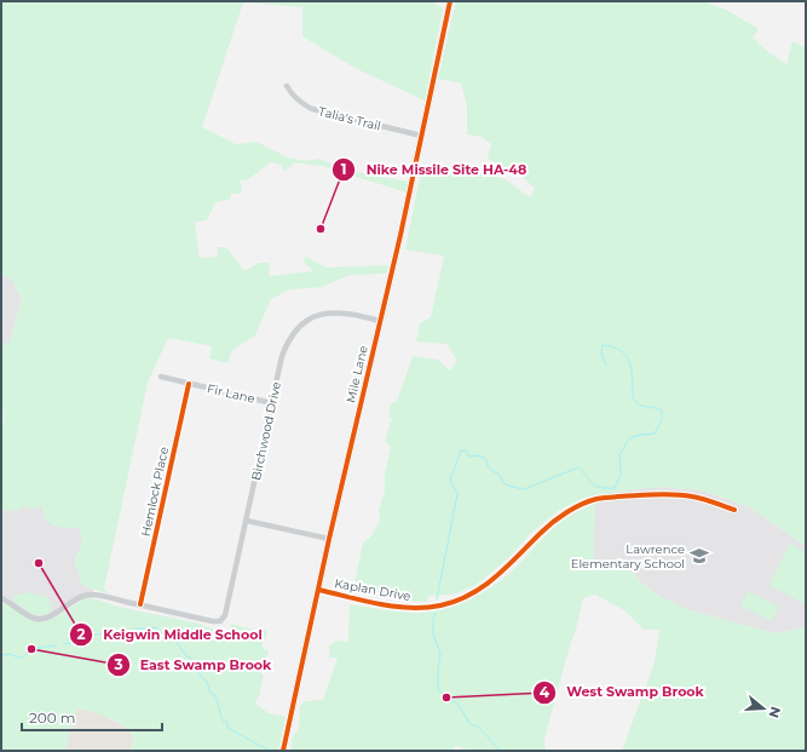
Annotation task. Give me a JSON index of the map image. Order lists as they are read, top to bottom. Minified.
{"streets":{"street":["Talia's Trail","Mile Lane","Fir Lane","Birchwood Drive","Hemlock Place","Kaplan Drive"]},"crossings":[["Talia's Trail","Mile Lane"],["Mile Lane","Birchwood Drive"],["Mile Lane","Kaplan Drive"],["Fir Lane","Birchwood Drive"],["Fir Lane","Hemlock Place"],["Birchwood Drive","Hemlock Place"]],"places":{"other":["Nike Missile Site HA-48","Keigwin Middle School","East Swamp Brook","West Swamp Brook"],"school or university":["Lawrence Elementary School"]},"scale_bar":"200 m","north":"right"}
